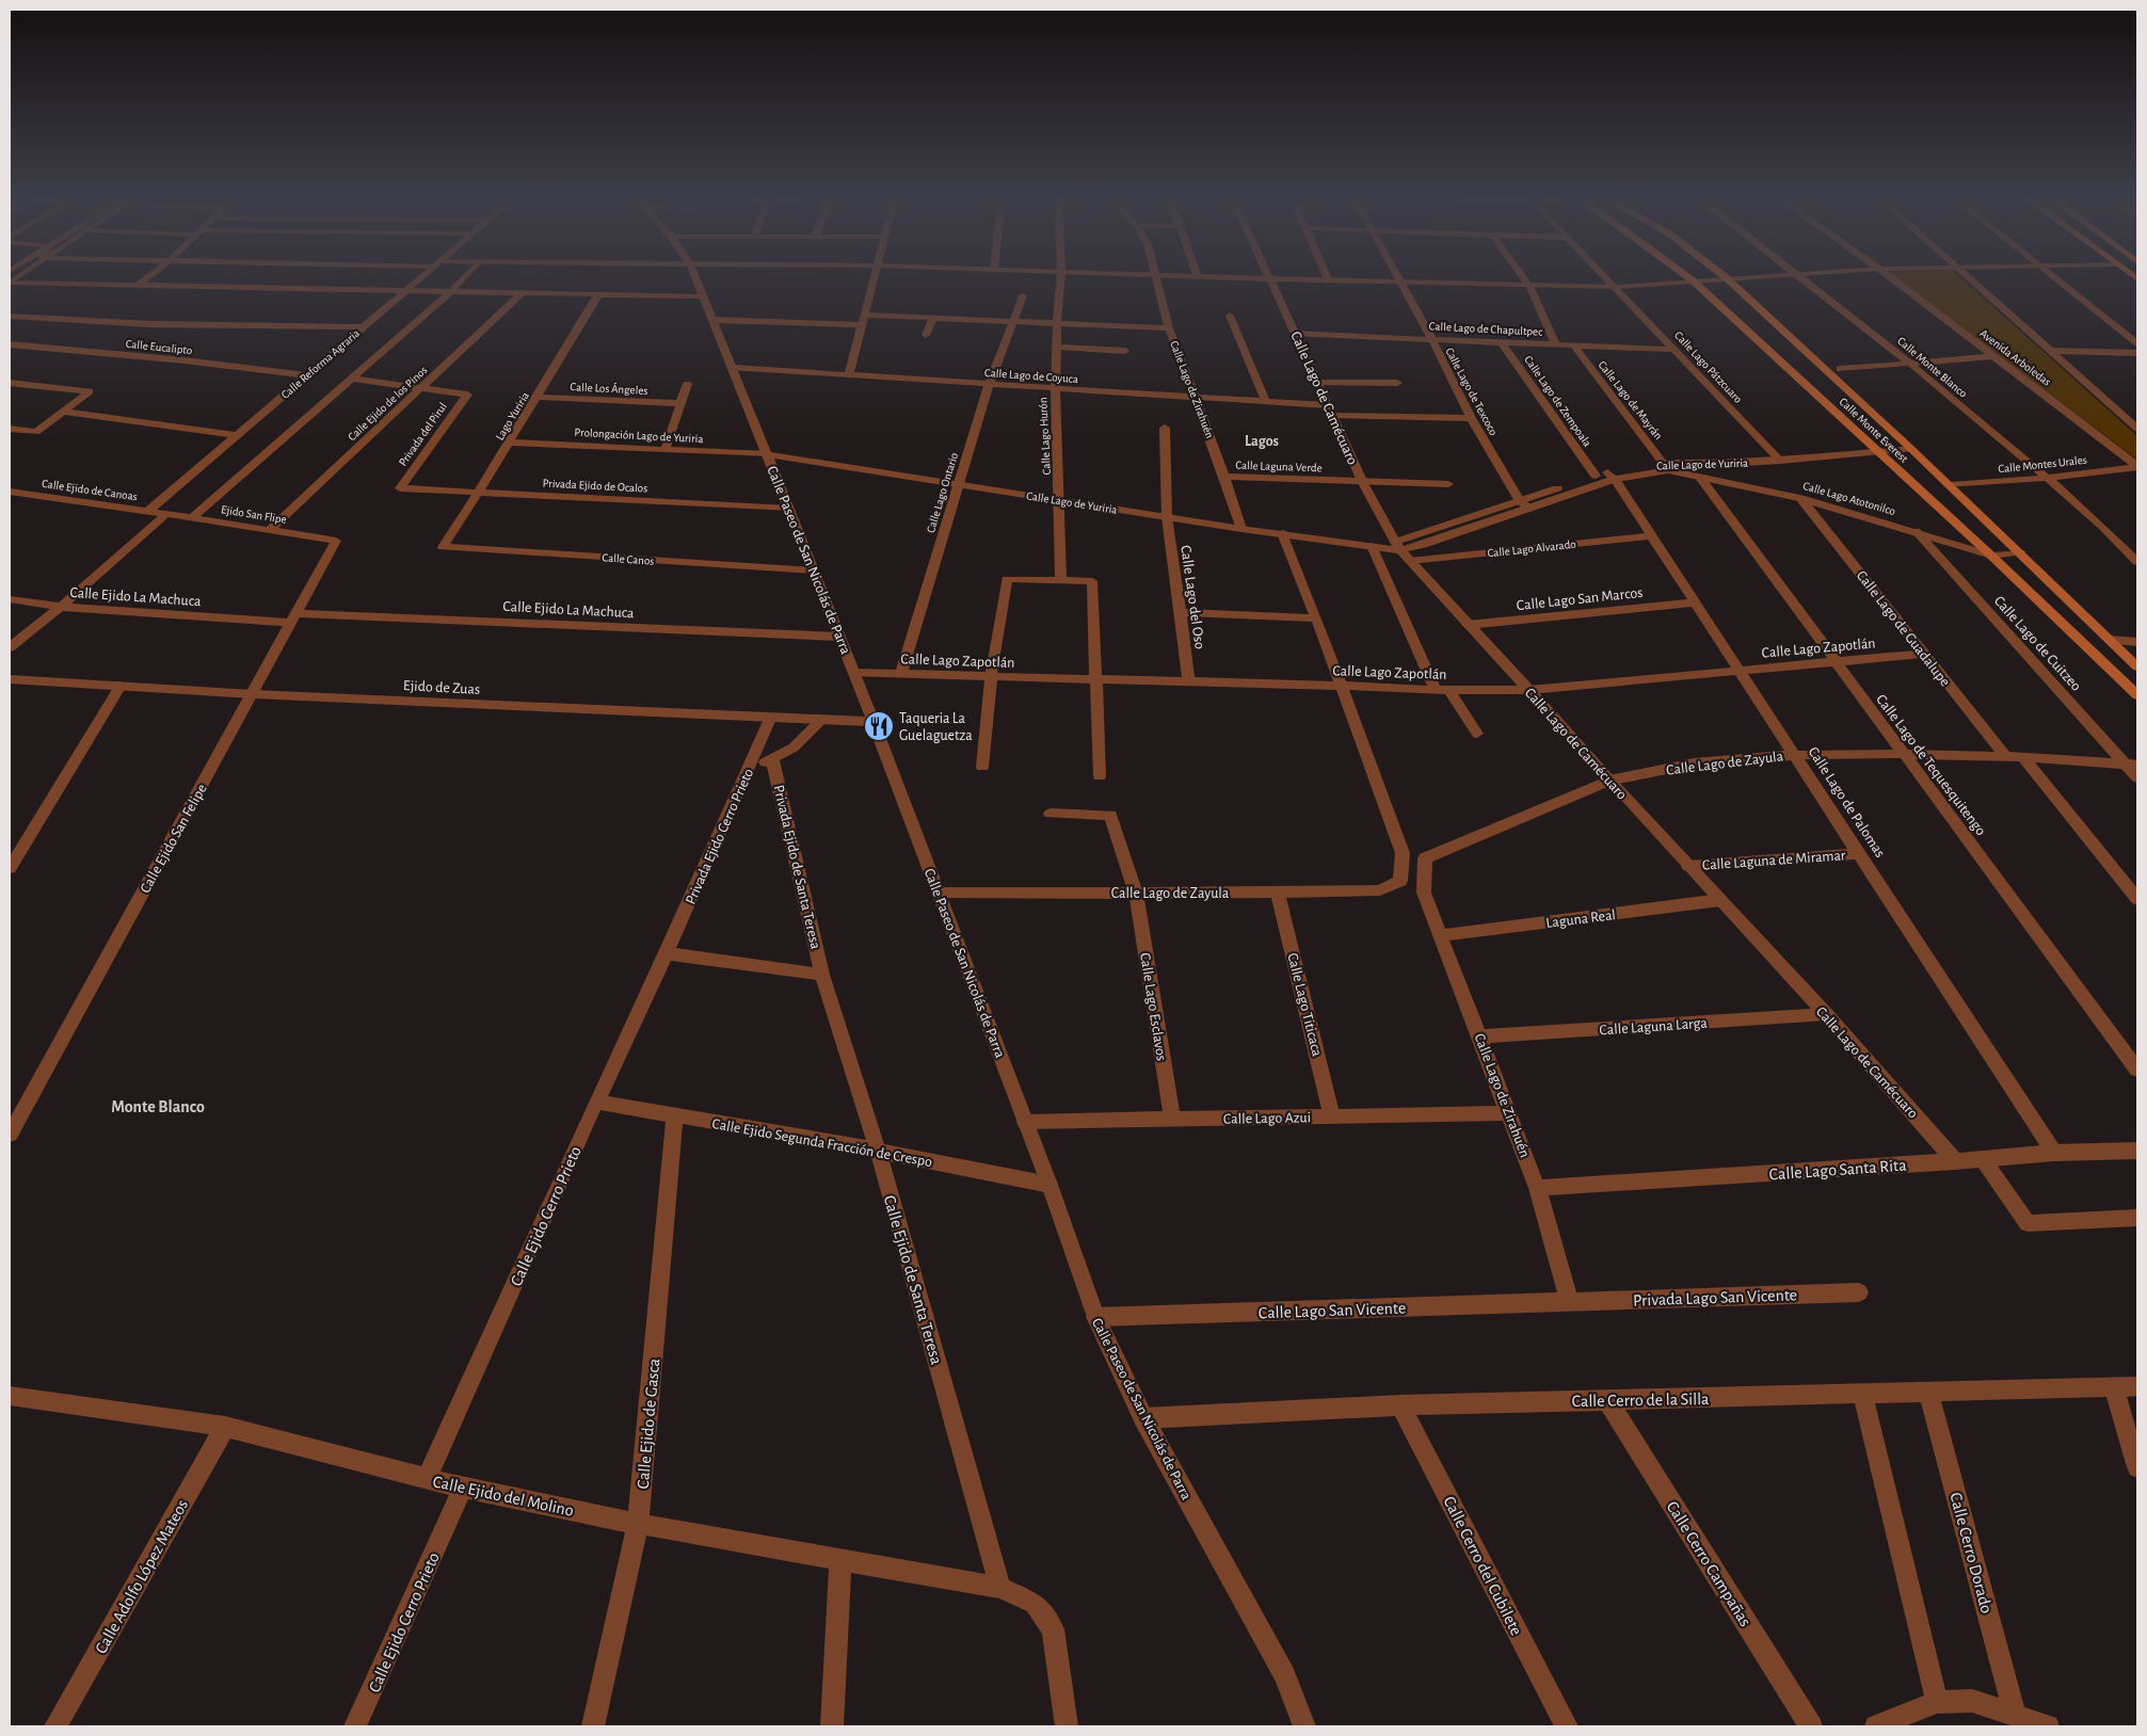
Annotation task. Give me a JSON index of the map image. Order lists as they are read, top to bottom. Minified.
{"streets":{"main road":["Calle Monte Everest"],"street":["Calle Lago de Chapultpec","Calle Eucalipto","Avenida Arboledas","Calle Reforma Agraria","Calle Lago Pátzcuaro","Calle Monte Blanco","Calle Lago de Coyuca","Calle Los Ángeles","Calle Lago de Zirahuén","Calle Lago de Texcoco","Calle Lago de Camécuaro","Calle Lago de Mayrán","Calle Lago de Zempoala","Calle Ejido de los Pinos","Lago Yuriria","Privada del Pirul","Prolongación Lago de Yuriria","Calle Lago Hurón","Calle Lago de Yuriria","Calle Montes Urales","Calle Laguna Verde","Privada Ejido de Ocalos","Calle Ejido de Canoas","Calle Lago Ontario","Calle Lago Atotonilco","Ejido San Flipe","Calle Lago Alvarado","Calle Canos","Calle Paseo de San Nicolás de Parra","Calle Ejido La Machuca","Calle Lago del Oso","Calle Lago San Marcos","Calle Lago de Guadalupe","Calle Lago de Cuitzeo","Calle Lago Zapotlán","Ejido de Zuas","Calle Lago de Zayula","Calle Lago de Tequesquitengo","Calle Lago de Palomas","Privada Ejido Cerro Prieto","Calle Ejido San Felipe","Calle Laguna de Miramar","Privada Ejido de Santa Teresa","Laguna Real","Calle Lago Titicaca","Calle Lago Esclavos","Calle Laguna Larga","Calle Lago Azui","Calle Ejido Segunda Fracción de Crespo","Calle Lago Santa Rita","Calle Ejido Cerro Prieto","Calle Ejido de Santa Teresa","Privada Lago San Vicente","Calle Lago San Vicente","Calle Cerro de la Silla","Calle Ejido de Gasca","Calle Ejido del Molino","Calle Cerro Dorado","Calle Cerro Campañas","Calle Cerro del Cubilete","Calle Adolfo López Mateos"]},"crossings":[["Calle Lago de Chapultpec","Calle Lago Pátzcuaro"],["Calle Lago de Chapultpec","Calle Lago de Texcoco"],["Calle Lago de Chapultpec","Calle Lago de Camécuaro"],["Calle Lago de Chapultpec","Calle Lago de Mayrán"],["Calle Lago de Chapultpec","Calle Lago de Zempoala"],["Calle Eucalipto","Calle Reforma Agraria"],["Avenida Arboledas","Calle Montes Urales"],["Calle Reforma Agraria","Calle Ejido de Canoas"],["Calle Lago Pátzcuaro","Calle Lago de Yuriria"],["Calle Monte Blanco","Calle Montes Urales"],["Calle Lago de Coyuca","Calle Lago de Zirahuén"],["Calle Lago de Coyuca","Calle Lago de Camécuaro"],["Calle Lago de Coyuca","Calle Lago Hurón"],["Calle Lago de Coyuca","Calle Lago Ontario"],["Calle Lago de Coyuca","Calle Paseo de San Nicolás de Parra"],["Calle Los Ángeles","Lago Yuriria"],["Calle Lago de Zirahuén","Calle Lago de Yuriria"],["Calle Lago de Zirahuén","Calle Laguna Verde"],["Calle Lago de Zirahuén","Calle Lago de Zayula"],["Calle Lago de Zirahuén","Laguna Real"],["Calle Lago de Zirahuén","Calle Laguna Larga"],["Calle Lago de Zirahuén","Calle Lago Azui"],["Calle Lago de Zirahuén","Calle Lago Santa Rita"],["Calle Lago de Zirahuén","Privada Lago San Vicente"],["Calle Lago de Zirahuén","Calle Lago San Vicente"],["Calle Lago de Texcoco","Calle Lago de Yuriria"],["Calle Lago de Camécuaro","Calle Lago de Yuriria"],["Calle Lago de Camécuaro","Calle Laguna Verde"],["Calle Lago de Camécuaro","Calle Lago Alvarado"],["Calle Lago de Camécuaro","Calle Lago San Marcos"],["Calle Lago de Camécuaro","Calle Lago Zapotlán"],["Calle Lago de Camécuaro","Calle Lago de Zayula"],["Calle Lago de Camécuaro","Calle Laguna de Miramar"],["Calle Lago de Camécuaro","Laguna Real"],["Calle Lago de Camécuaro","Calle Laguna Larga"],["Calle Lago de Camécuaro","Calle Lago Santa Rita"],["Calle Lago de Mayrán","Calle Lago de Yuriria"],["Calle Lago de Mayrán","Calle Lago Atotonilco"],["Calle Lago de Zempoala","Calle Lago de Yuriria"],["Calle Lago de Zempoala","Calle Lago de Palomas"],["Calle Ejido de los Pinos","Privada del Pirul"],["Calle Ejido de los Pinos","Ejido San Flipe"],["Lago Yuriria","Prolongación Lago de Yuriria"],["Lago Yuriria","Privada Ejido de Ocalos"],["Lago Yuriria","Calle Canos"],["Calle Monte Everest","Calle Lago de Yuriria"],["Calle Monte Everest","Calle Montes Urales"],["Calle Monte Everest","Calle Lago Atotonilco"],["Privada del Pirul","Privada Ejido de Ocalos"],["Prolongación Lago de Yuriria","Calle Lago de Yuriria"],["Prolongación Lago de Yuriria","Calle Paseo de San Nicolás de Parra"],["Calle Lago Hurón","Calle Lago de Yuriria"],["Calle Lago de Yuriria","Calle Lago Ontario"],["Calle Lago de Yuriria","Calle Lago Atotonilco"],["Calle Lago de Yuriria","Calle Lago Alvarado"],["Calle Lago de Yuriria","Calle Paseo de San Nicolás de Parra"],["Calle Lago de Yuriria","Calle Lago del Oso"],["Calle Lago de Yuriria","Calle Lago de Palomas"],["Privada Ejido de Ocalos","Calle Paseo de San Nicolás de Parra"],["Calle Ejido de Canoas","Ejido San Flipe"],["Calle Lago Ontario","Calle Lago Zapotlán"],["Calle Lago Atotonilco","Calle Lago de Guadalupe"],["Calle Lago Atotonilco","Calle Lago de Cuitzeo"],["Calle Lago Atotonilco","Calle Lago de Tequesquitengo"],["Ejido San Flipe","Calle Ejido San Felipe"],["Calle Lago Alvarado","Calle Lago de Palomas"],["Calle Canos","Calle Paseo de San Nicolás de Parra"],["Calle Paseo de San Nicolás de Parra","Calle Ejido La Machuca"],["Calle Paseo de San Nicolás de Parra","Calle Lago Zapotlán"],["Calle Paseo de San Nicolás de Parra","Ejido de Zuas"],["Calle Paseo de San Nicolás de Parra","Calle Lago de Zayula"],["Calle Paseo de San Nicolás de Parra","Calle Lago Azui"],["Calle Paseo de San Nicolás de Parra","Calle Ejido Segunda Fracción de Crespo"],["Calle Paseo de San Nicolás de Parra","Calle Lago San Vicente"],["Calle Paseo de San Nicolás de Parra","Calle Cerro de la Silla"],["Calle Ejido La Machuca","Calle Ejido San Felipe"],["Calle Lago del Oso","Calle Lago Zapotlán"],["Calle Lago San Marcos","Calle Lago de Palomas"],["Calle Lago de Guadalupe","Calle Lago Zapotlán"],["Calle Lago de Guadalupe","Calle Lago de Zayula"],["Calle Lago de Cuitzeo","Calle Lago de Zayula"],["Calle Lago Zapotlán","Calle Lago de Tequesquitengo"],["Calle Lago Zapotlán","Calle Lago de Palomas"],["Ejido de Zuas","Privada Ejido Cerro Prieto"],["Ejido de Zuas","Calle Ejido San Felipe"],["Calle Lago de Zayula","Calle Lago de Tequesquitengo"],["Calle Lago de Zayula","Calle Lago de Palomas"],["Calle Lago de Zayula","Calle Lago Titicaca"],["Calle Lago de Zayula","Calle Lago Esclavos"],["Calle Lago de Palomas","Calle Laguna de Miramar"],["Calle Lago de Palomas","Calle Lago Santa Rita"],["Privada Ejido Cerro Prieto","Calle Ejido Cerro Prieto"],["Privada Ejido de Santa Teresa","Calle Ejido de Santa Teresa"],["Calle Lago Titicaca","Calle Lago Azui"],["Calle Lago Esclavos","Calle Lago Azui"],["Calle Ejido Segunda Fracción de Crespo","Calle Ejido Cerro Prieto"],["Calle Ejido Segunda Fracción de Crespo","Calle Ejido de Santa Teresa"],["Calle Ejido Segunda Fracción de Crespo","Calle Ejido de Gasca"],["Calle Ejido Cerro Prieto","Calle Ejido del Molino"],["Calle Ejido de Santa Teresa","Calle Ejido del Molino"],["Privada Lago San Vicente","Calle Lago San Vicente"],["Calle Cerro de la Silla","Calle Cerro Dorado"],["Calle Cerro de la Silla","Calle Cerro Campañas"],["Calle Cerro de la Silla","Calle Cerro del Cubilete"],["Calle Ejido de Gasca","Calle Ejido del Molino"],["Calle Ejido del Molino","Calle Adolfo López Mateos"]],"districts":["Lagos","Monte Blanco"],"places":{"restaurant":["Taqueria La Guelaguetza"]}}
